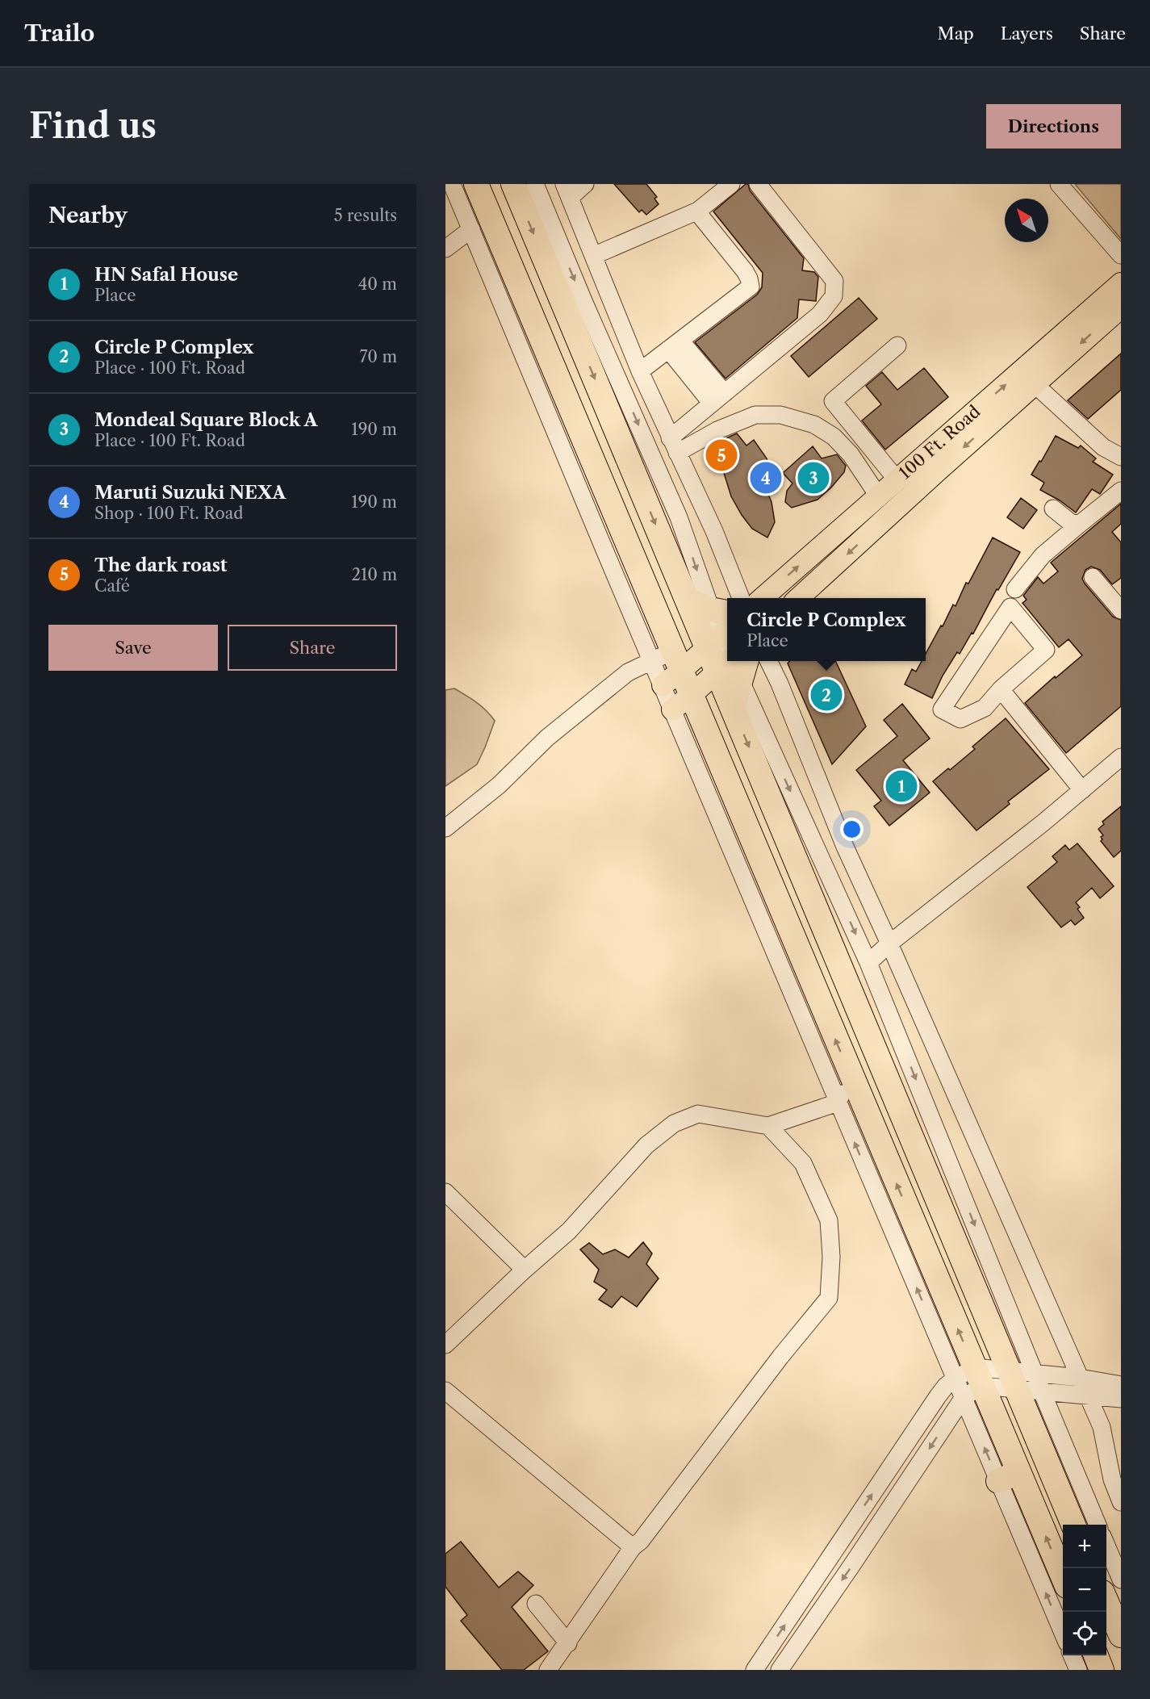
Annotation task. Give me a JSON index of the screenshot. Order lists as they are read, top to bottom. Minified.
{"streets":{"main road":["100 Ft. Road"]},"north":"top left","page":{"header":"Trailo","nav":["Map","Layers","Share"],"buttons":["Directions",["Save","Share"]],"title":"Find us","heading":["Nearby","5 results"],"list":[{"mark":"1","name":"HN Safal House","note":"Place","value":"40 m"},{"mark":"2","name":"Circle P Complex","note":"Place · 100 Ft. Road","value":"70 m"},{"mark":"3","name":"Mondeal Square Block A","note":"Place · 100 Ft. Road","value":"190 m"},{"mark":"4","name":"Maruti Suzuki NEXA","note":"Shop · 100 Ft. Road","value":"190 m"},{"mark":"5","name":"The dark roast","note":"Café","value":"210 m"}],"pins":["5","3","4","2","1"],"popup":["Circle P Complex","Place"],"map_buttons":["+","−"]}}
